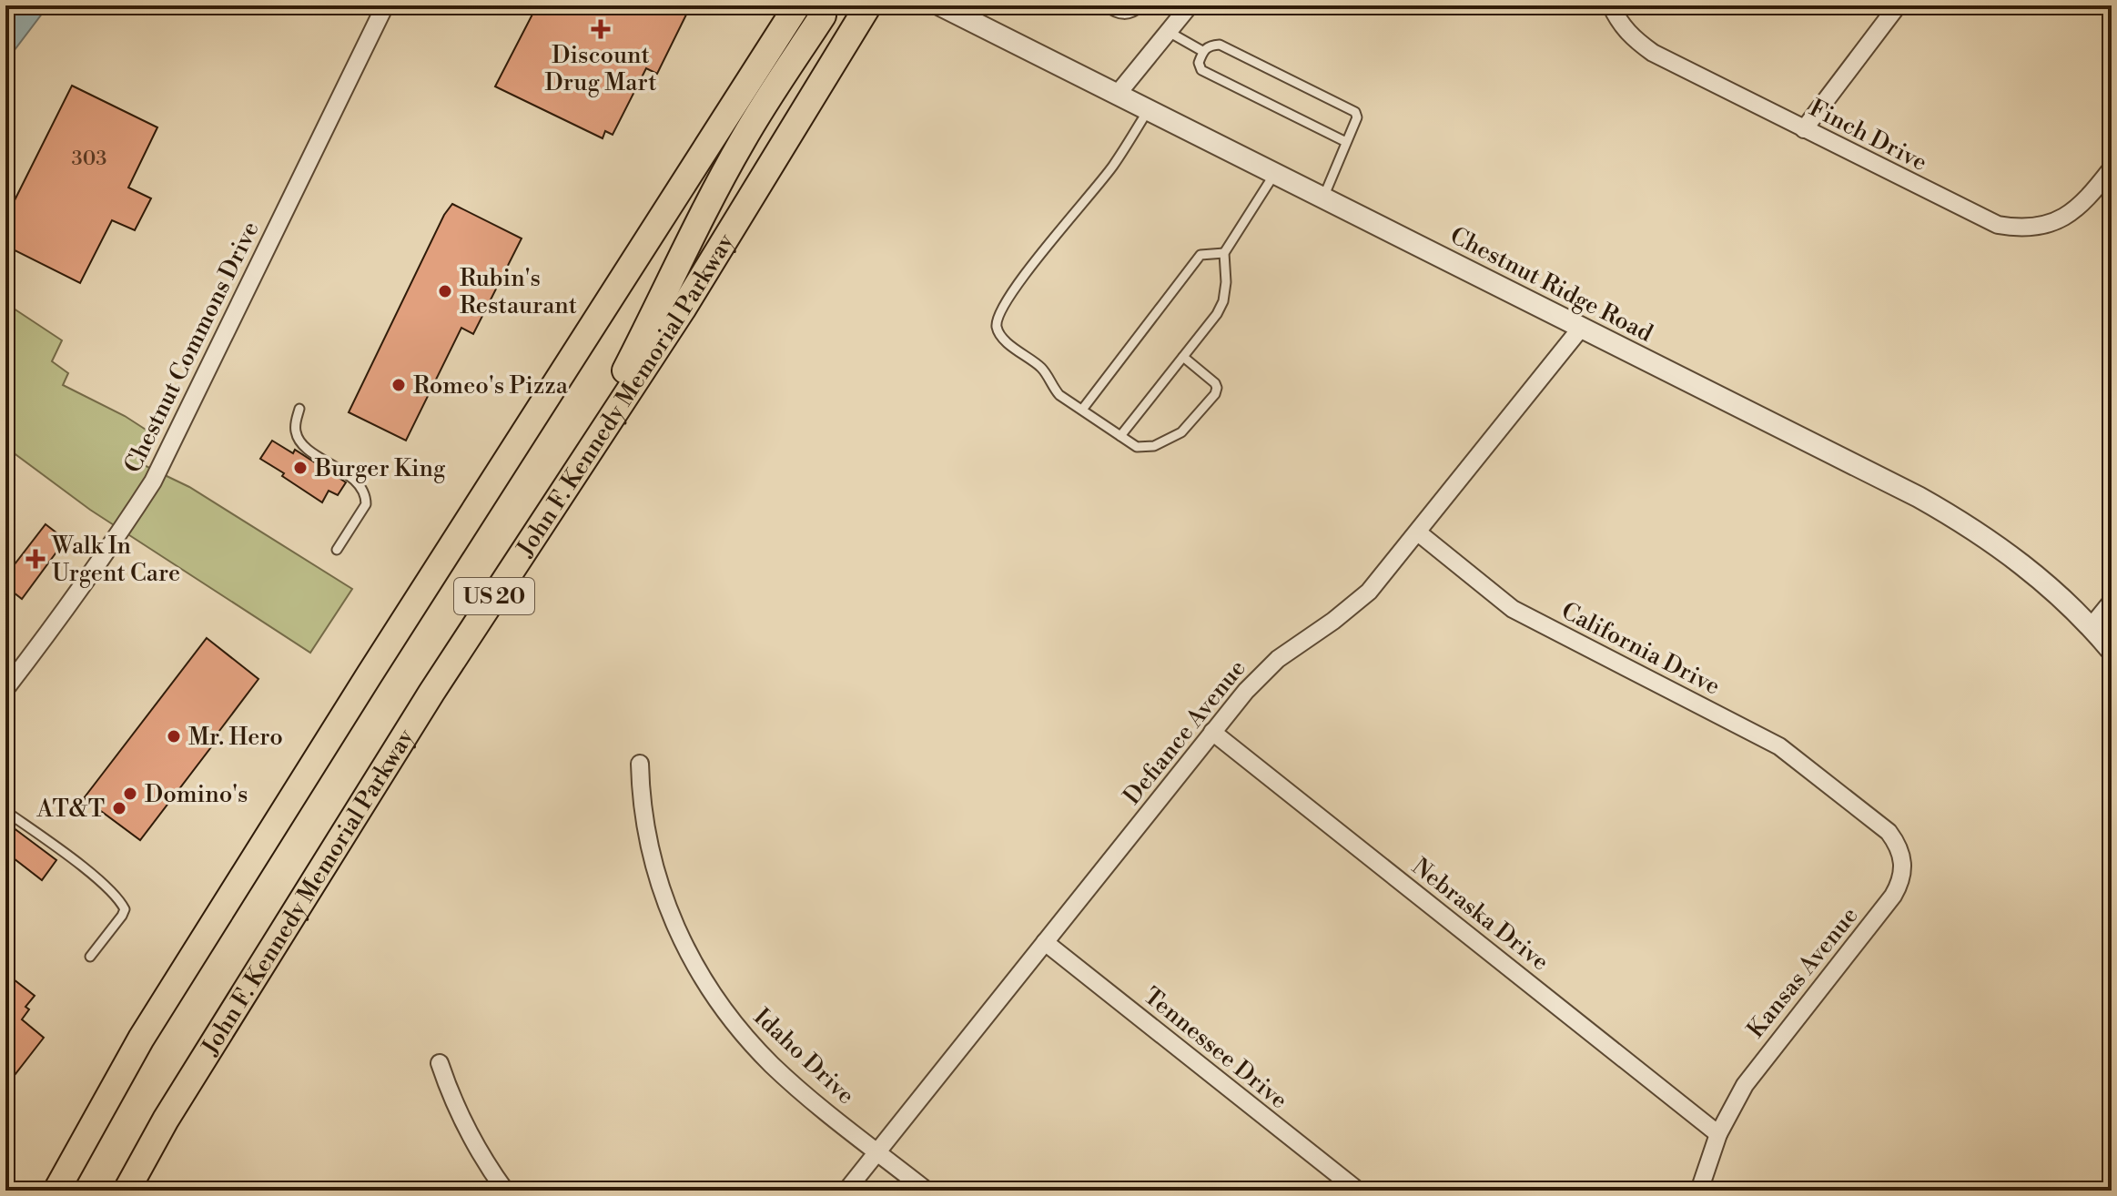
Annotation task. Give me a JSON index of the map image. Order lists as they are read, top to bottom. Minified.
{"streets":{"highway":["John F. Kennedy Memorial Parkway","US 20"],"street":["Finch Drive","Chestnut Ridge Road","Chestnut Commons Drive","California Drive","Defiance Avenue","Nebraska Drive","Kansas Avenue","Tennessee Drive","Idaho Drive"]},"crossings":[["Chestnut Ridge Road","Defiance Avenue"],["California Drive","Defiance Avenue"],["California Drive","Kansas Avenue"],["Defiance Avenue","Nebraska Drive"],["Defiance Avenue","Tennessee Drive"],["Defiance Avenue","Idaho Drive"],["Nebraska Drive","Kansas Avenue"]],"places":{"health":["Discount Drug Mart","Walk In Urgent Care"],"other":["Rubin's Restaurant","Romeo's Pizza","Burger King","Mr. Hero","Domino's","AT&T"]},"house_numbers":["303"]}
